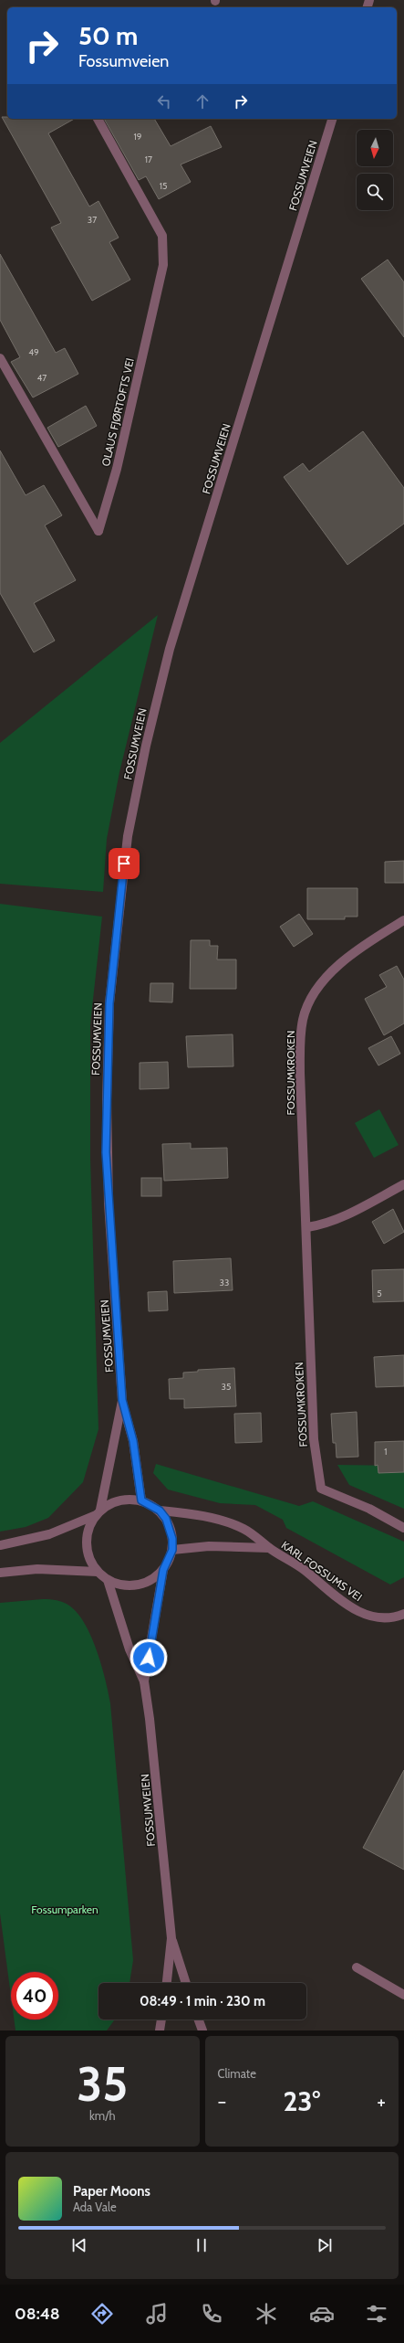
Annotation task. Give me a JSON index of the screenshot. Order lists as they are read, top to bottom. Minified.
{"streets":{"street":["FOSSUMVEIEN","OLAUS FJØRTOFTS VEI","FOSSUMKROKEN","KARL FOSSUMS VEI"]},"crossings":[["FOSSUMVEIEN","KARL FOSSUMS VEI"]],"parks":["Fossumparken"],"house_numbers":["19","17","15","37","49","47","33","5","35","1"],"north":"bottom","page":{"turn":["50 m","Fossumveien"],"limit":"40","trip":"08:49 · 1 min · 230 m","tile":[["35","km/h"],"Climate"],"heat":["−","23°","+"],"song":["Paper Moons","Ada Vale"],"tabs":"08:48"}}
